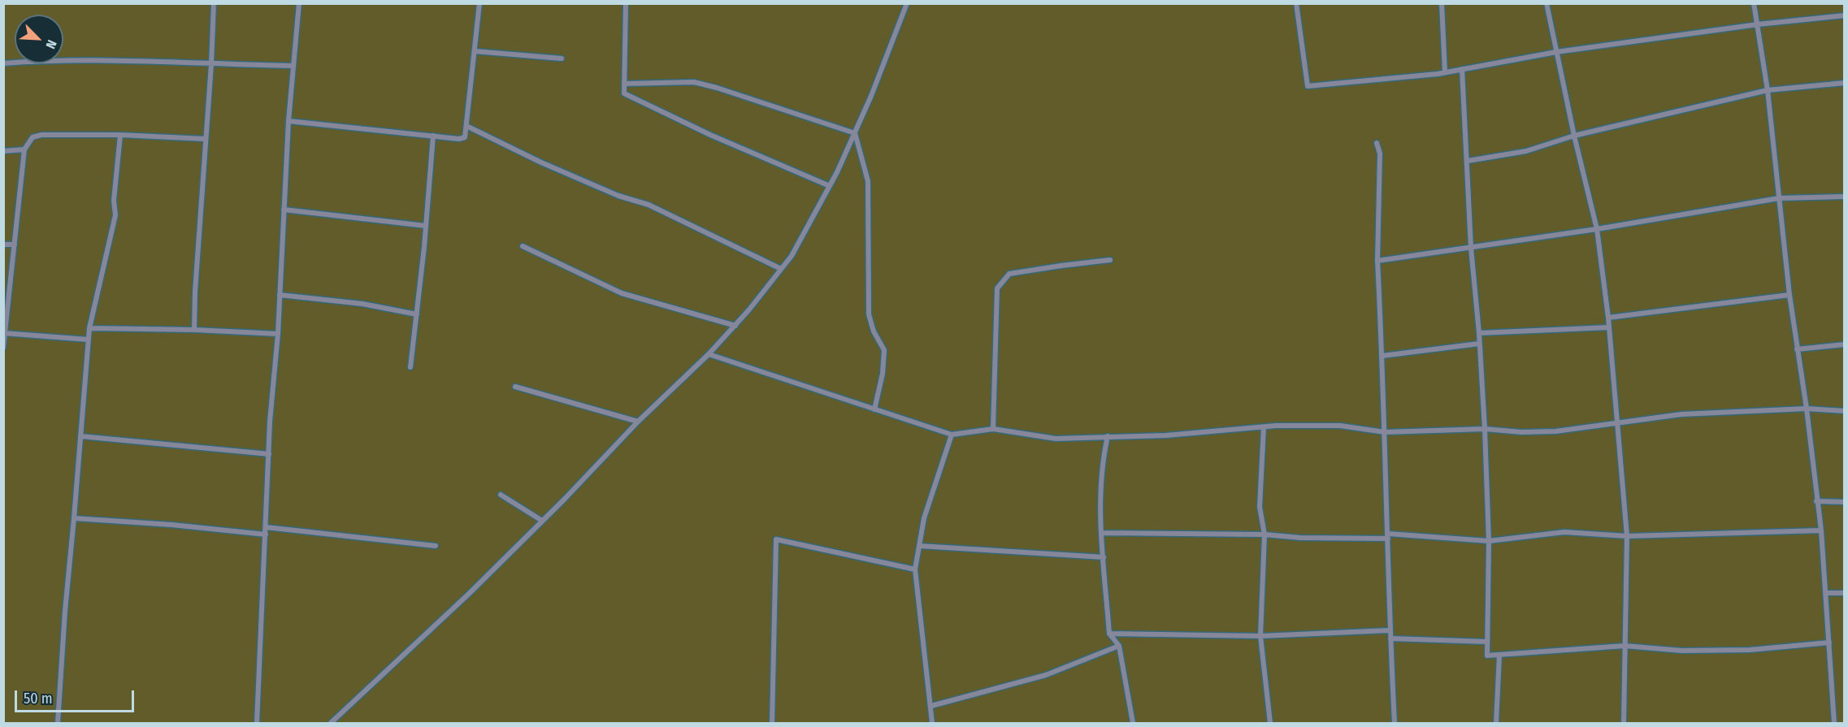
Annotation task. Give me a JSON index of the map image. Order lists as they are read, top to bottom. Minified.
{"scale_bar":"50 m","north":"bottom right"}
